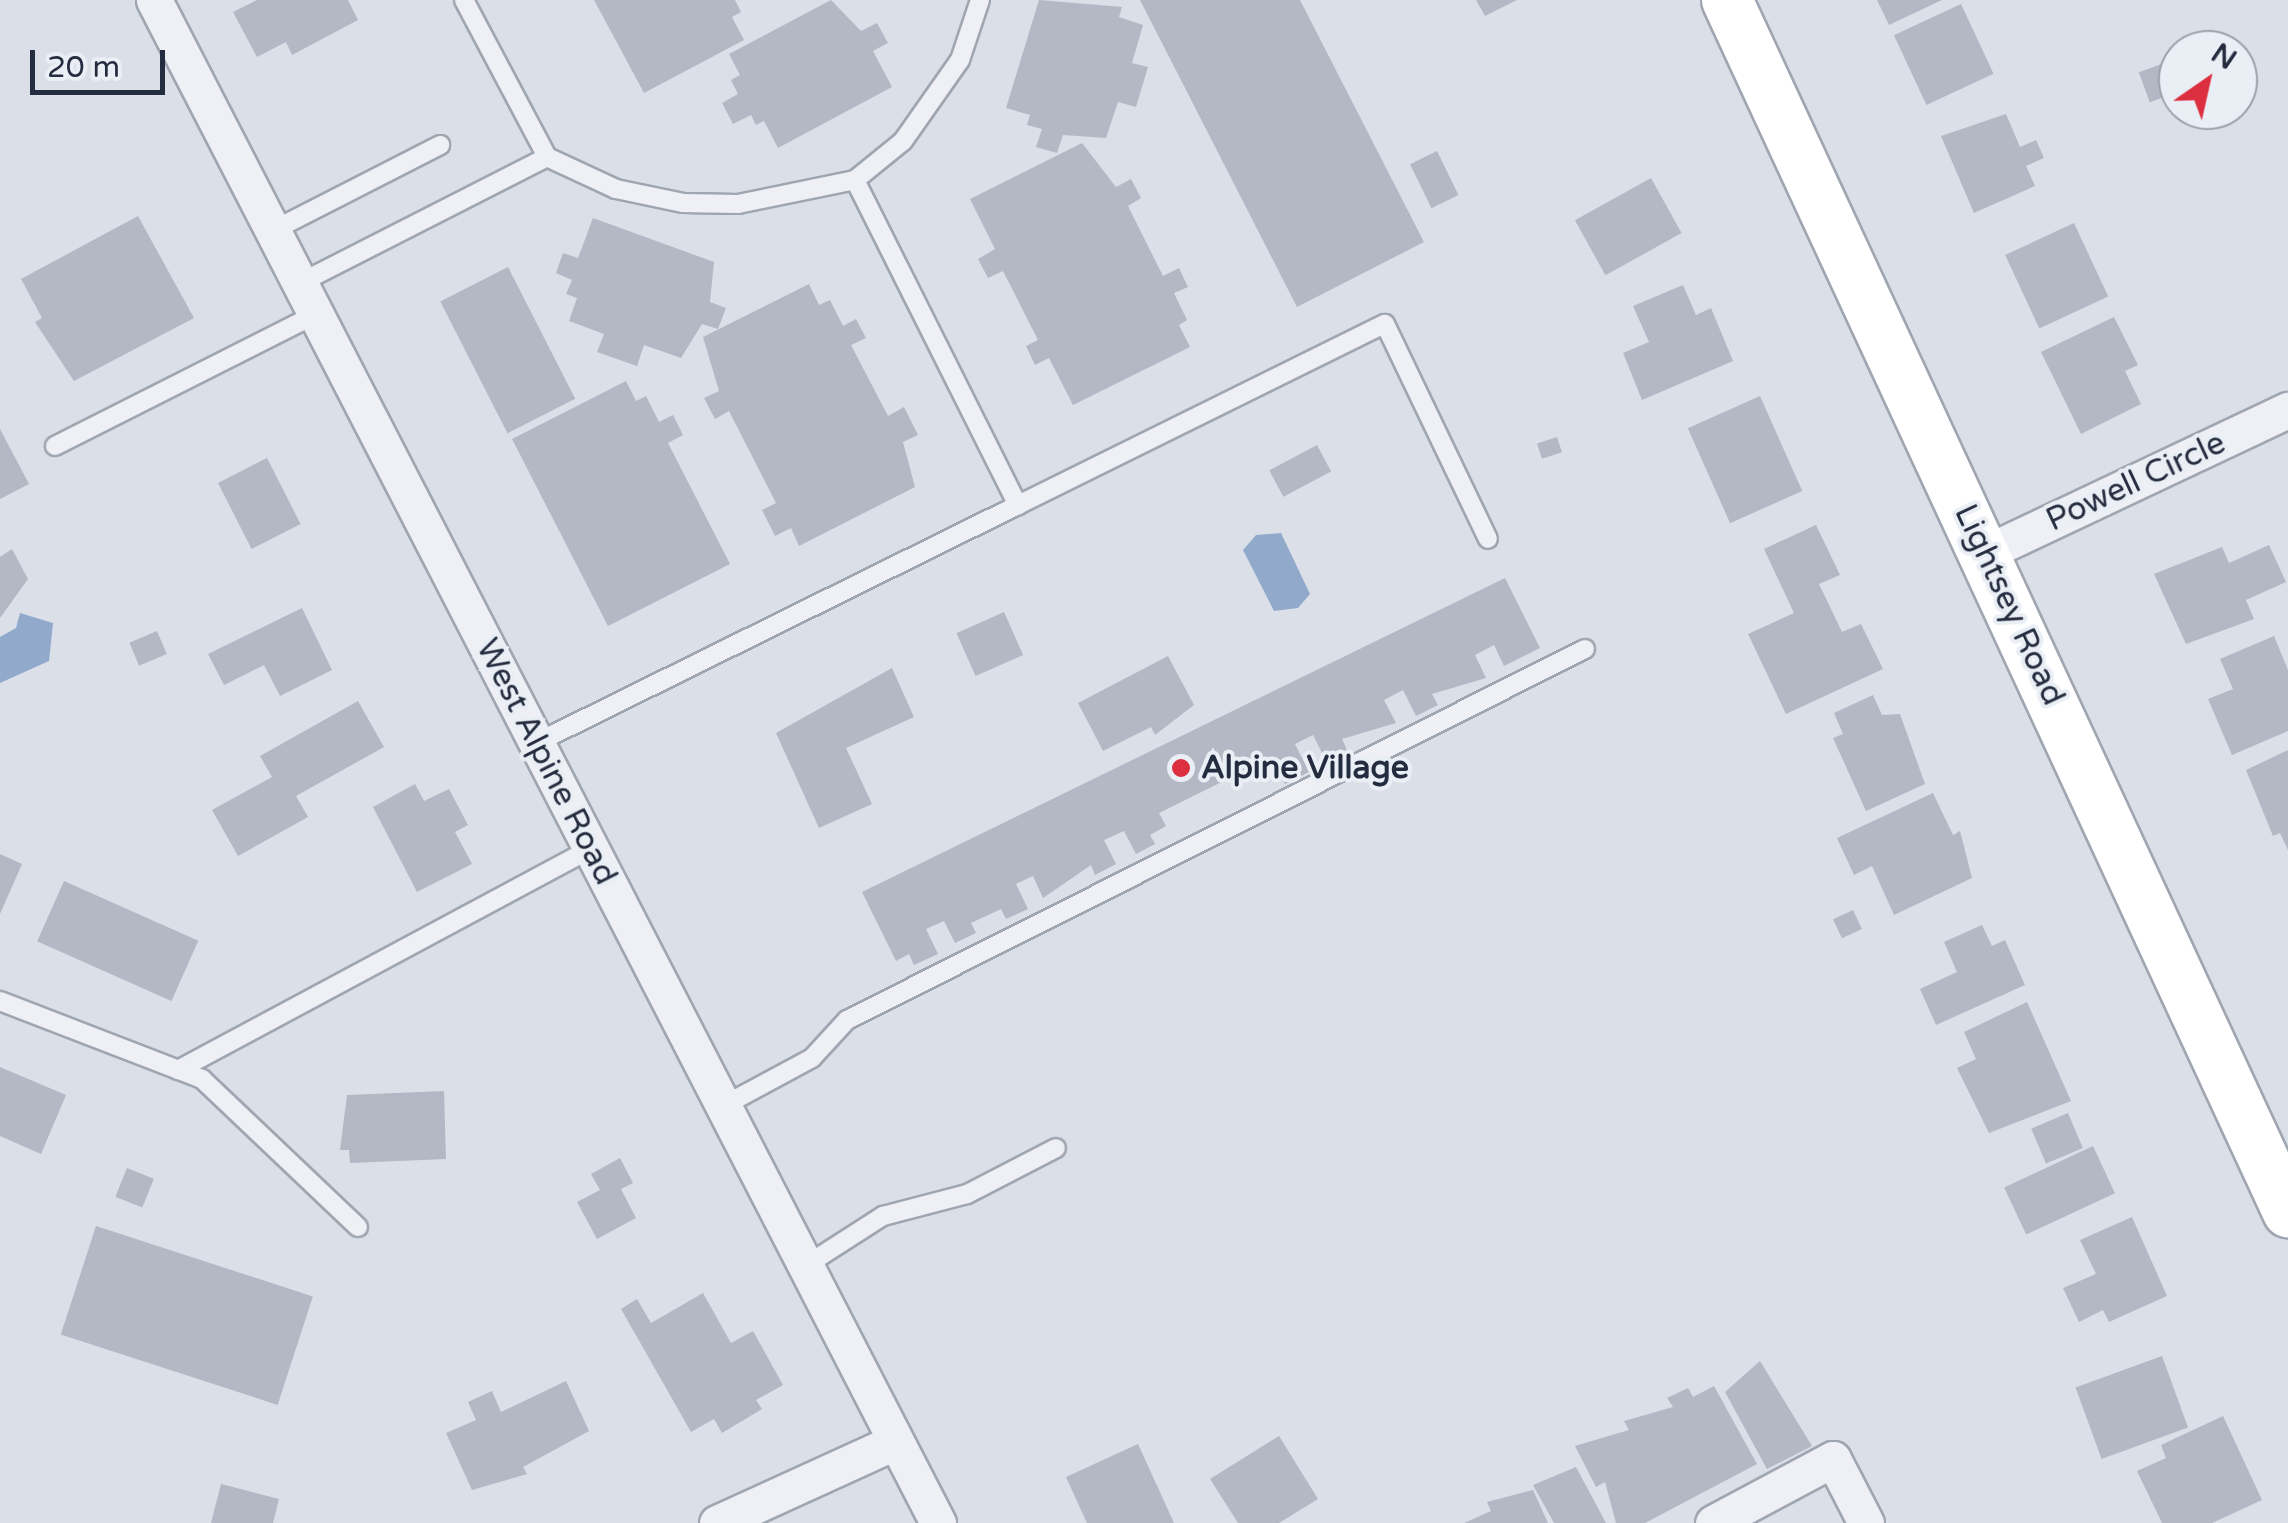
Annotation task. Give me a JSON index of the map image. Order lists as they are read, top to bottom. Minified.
{"streets":{"street":["Powell Circle","Lightsey Road","West Alpine Road"]},"crossings":[["Powell Circle","Lightsey Road"]],"places":["Alpine Village"],"scale_bar":"20 m","north":"top right"}
